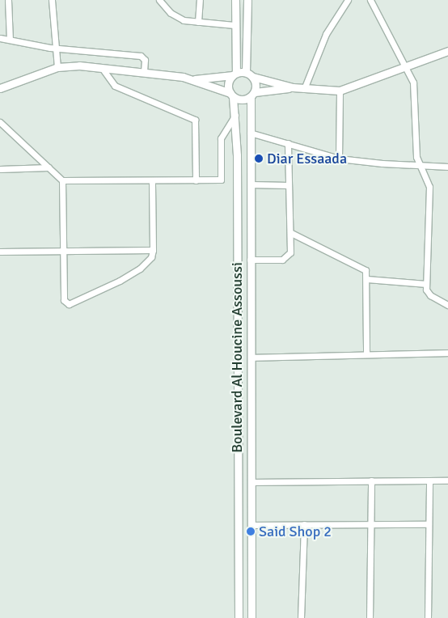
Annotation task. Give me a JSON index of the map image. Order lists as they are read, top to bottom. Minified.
{"streets":{"street":["Boulevard Al Houcine Assoussi"]},"places":["Diar Essaada","Said Shop 2"]}
